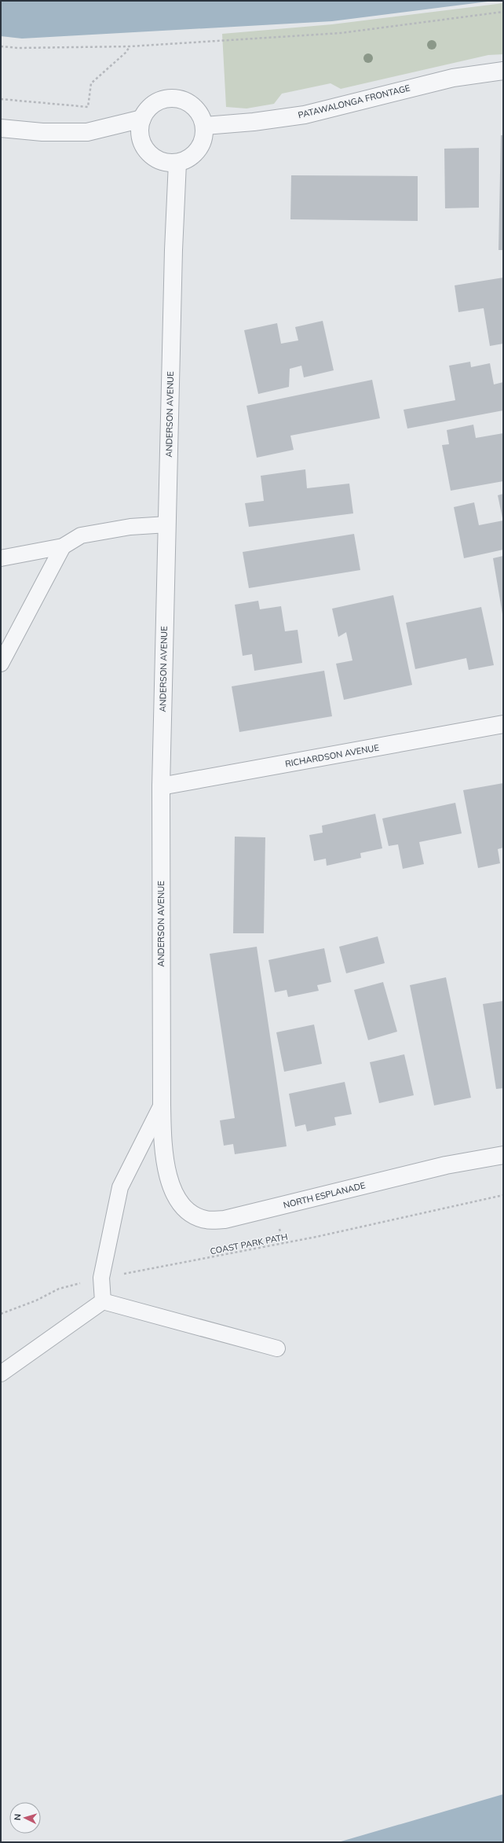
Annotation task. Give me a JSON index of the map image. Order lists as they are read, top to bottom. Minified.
{"streets":{"street":["PATAWALONGA FRONTAGE","ANDERSON AVENUE","RICHARDSON AVENUE","NORTH ESPLANADE"],"path":["COAST PARK PATH"]},"crossings":[["PATAWALONGA FRONTAGE","ANDERSON AVENUE"],["ANDERSON AVENUE","RICHARDSON AVENUE"],["ANDERSON AVENUE","NORTH ESPLANADE"]],"north":"left"}
